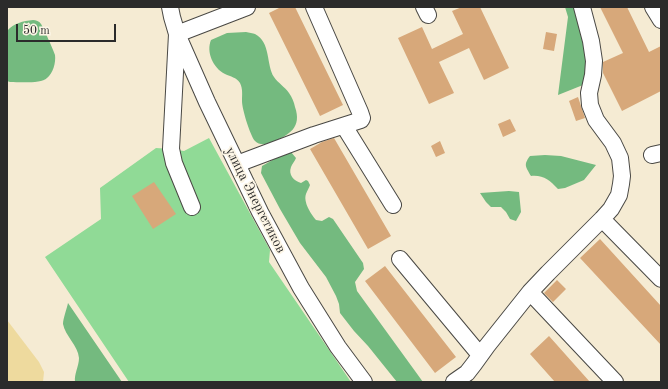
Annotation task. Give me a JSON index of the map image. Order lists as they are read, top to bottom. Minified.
{"streets":{"street":["улица Энергетиков"]},"scale_bar":"50 m"}
